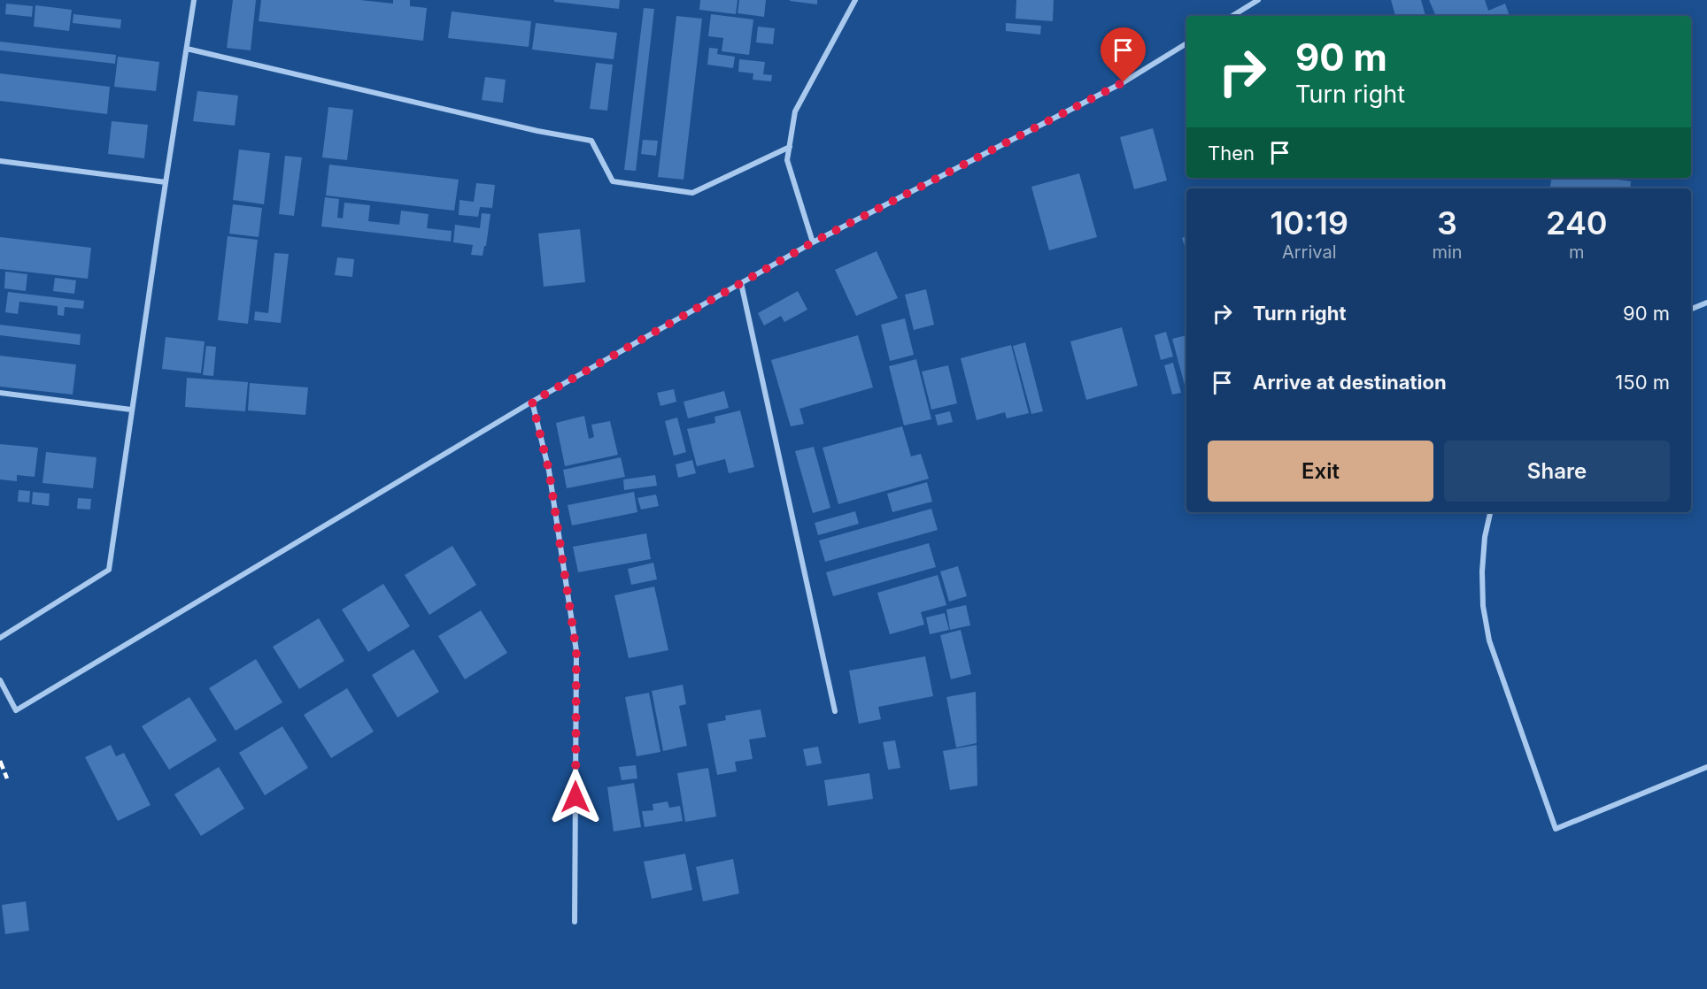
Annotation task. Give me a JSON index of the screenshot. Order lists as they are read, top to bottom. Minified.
{"page":{"turn":["90 m","Turn right"],"then":"Then","eta":["10:19","Arrival","3","min","240","m"],"list":[{"name":"Turn right","value":"90 m"},{"name":"Arrive at destination","value":"150 m"}],"buttons":["Exit","Share"]}}
